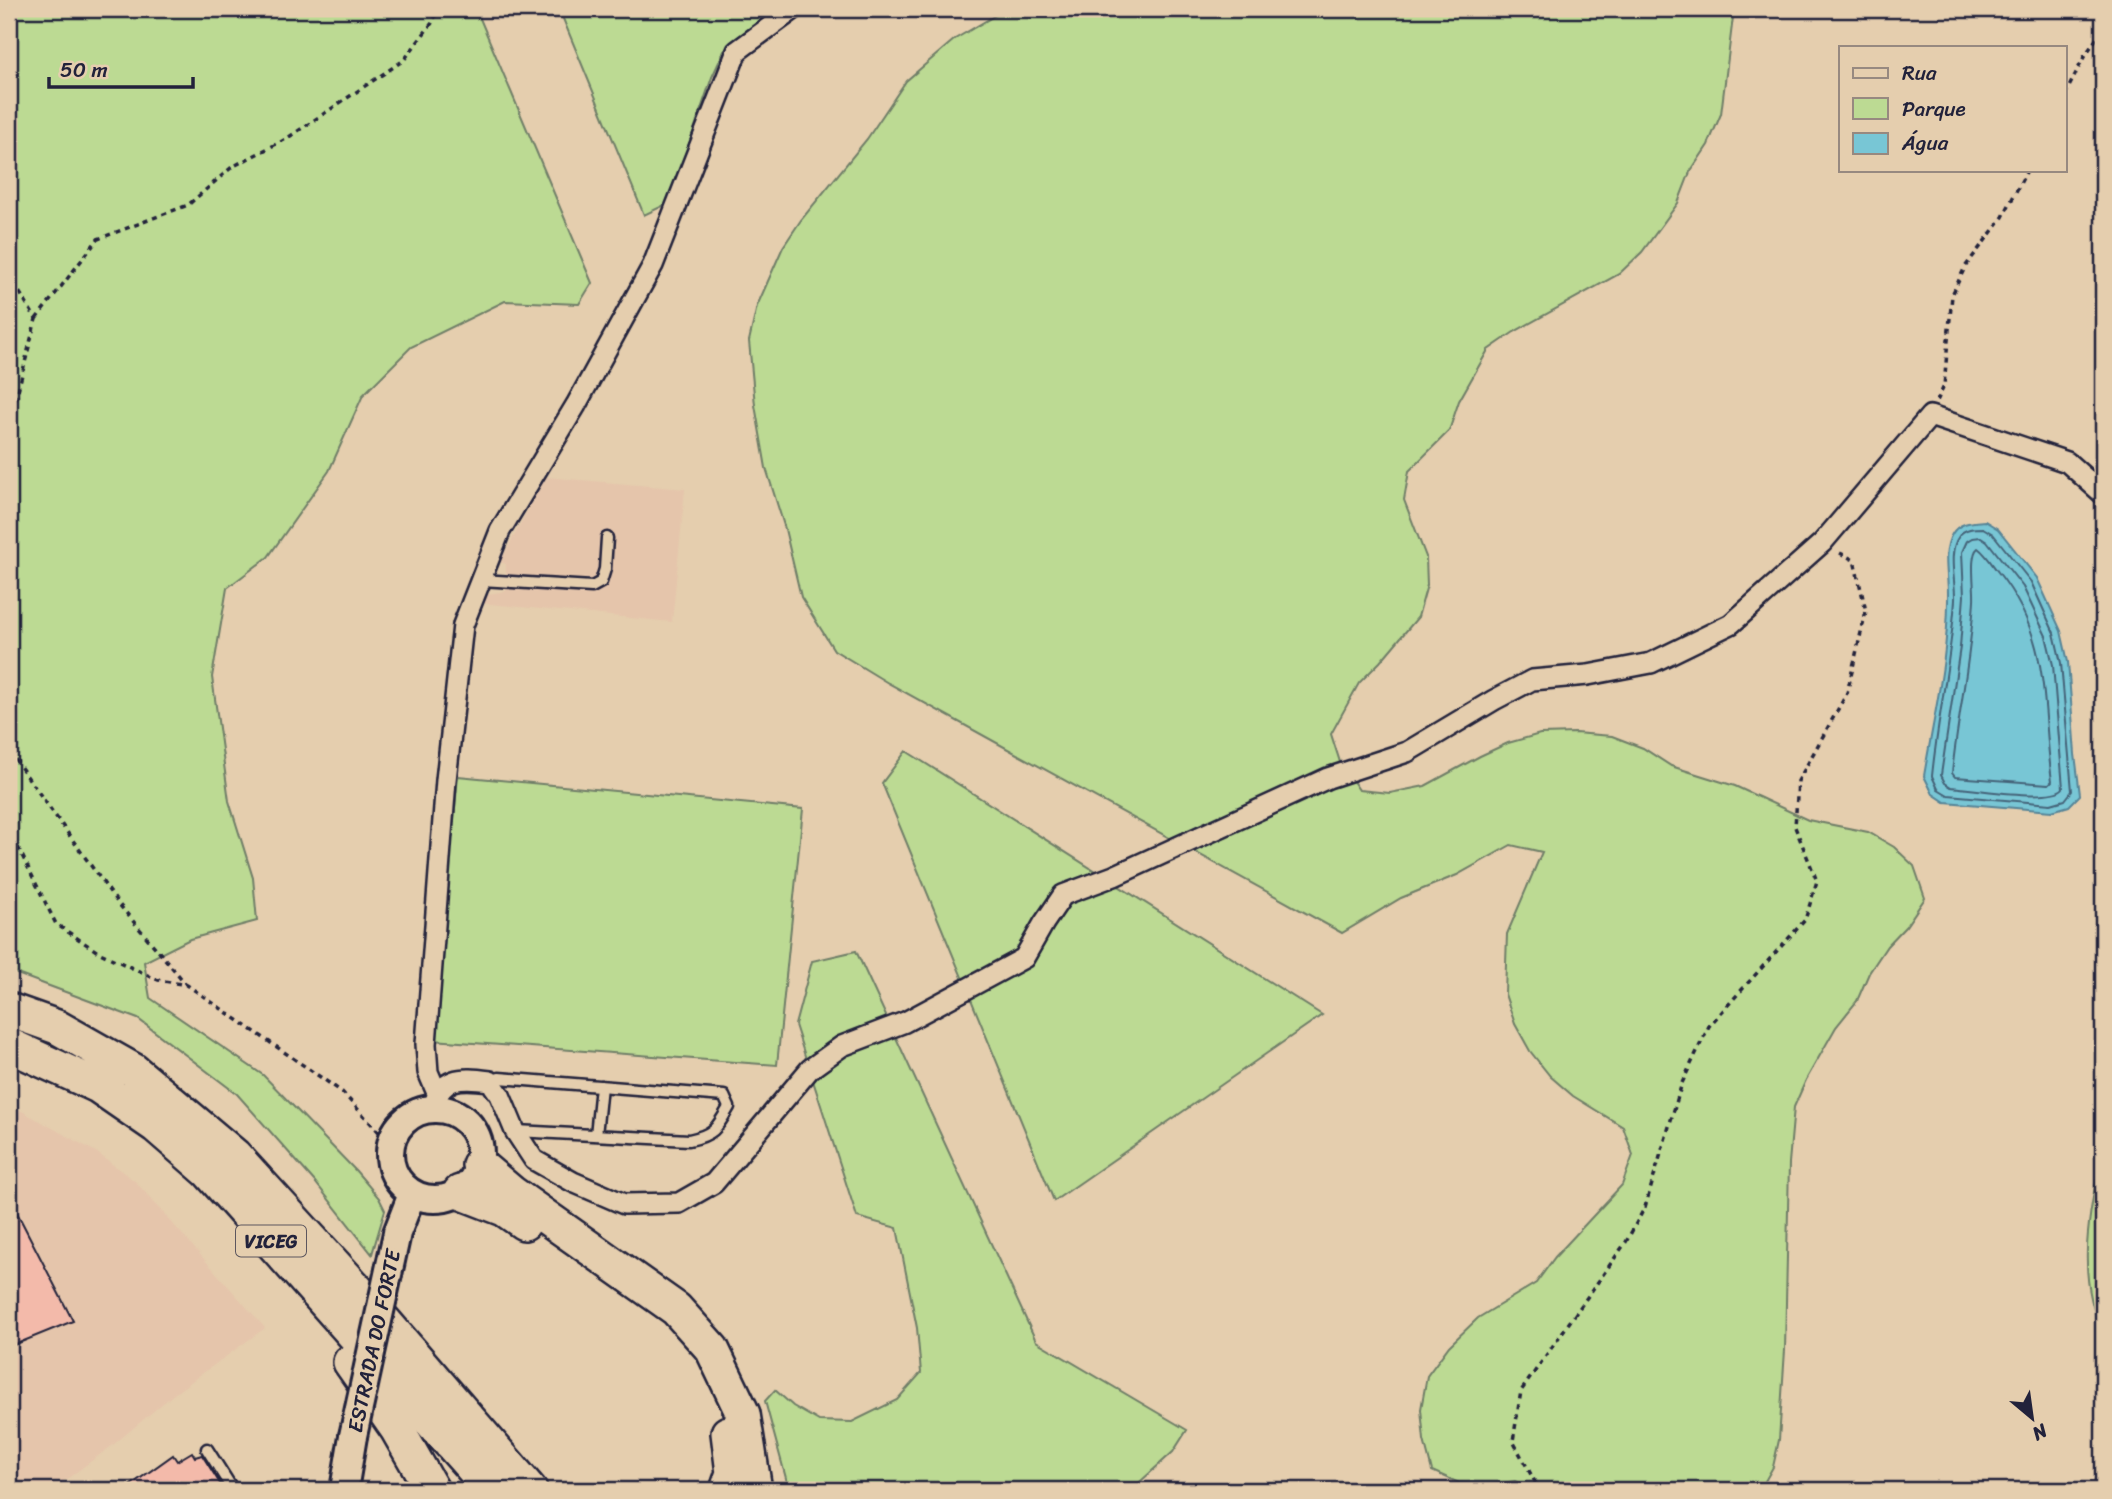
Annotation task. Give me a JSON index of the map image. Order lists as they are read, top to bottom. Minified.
{"streets":{"highway":["VICEG"],"street":["ESTRADA DO FORTE"]},"legend":["Rua","Parque","Água"],"scale_bar":"50 m","north":"bottom right"}
